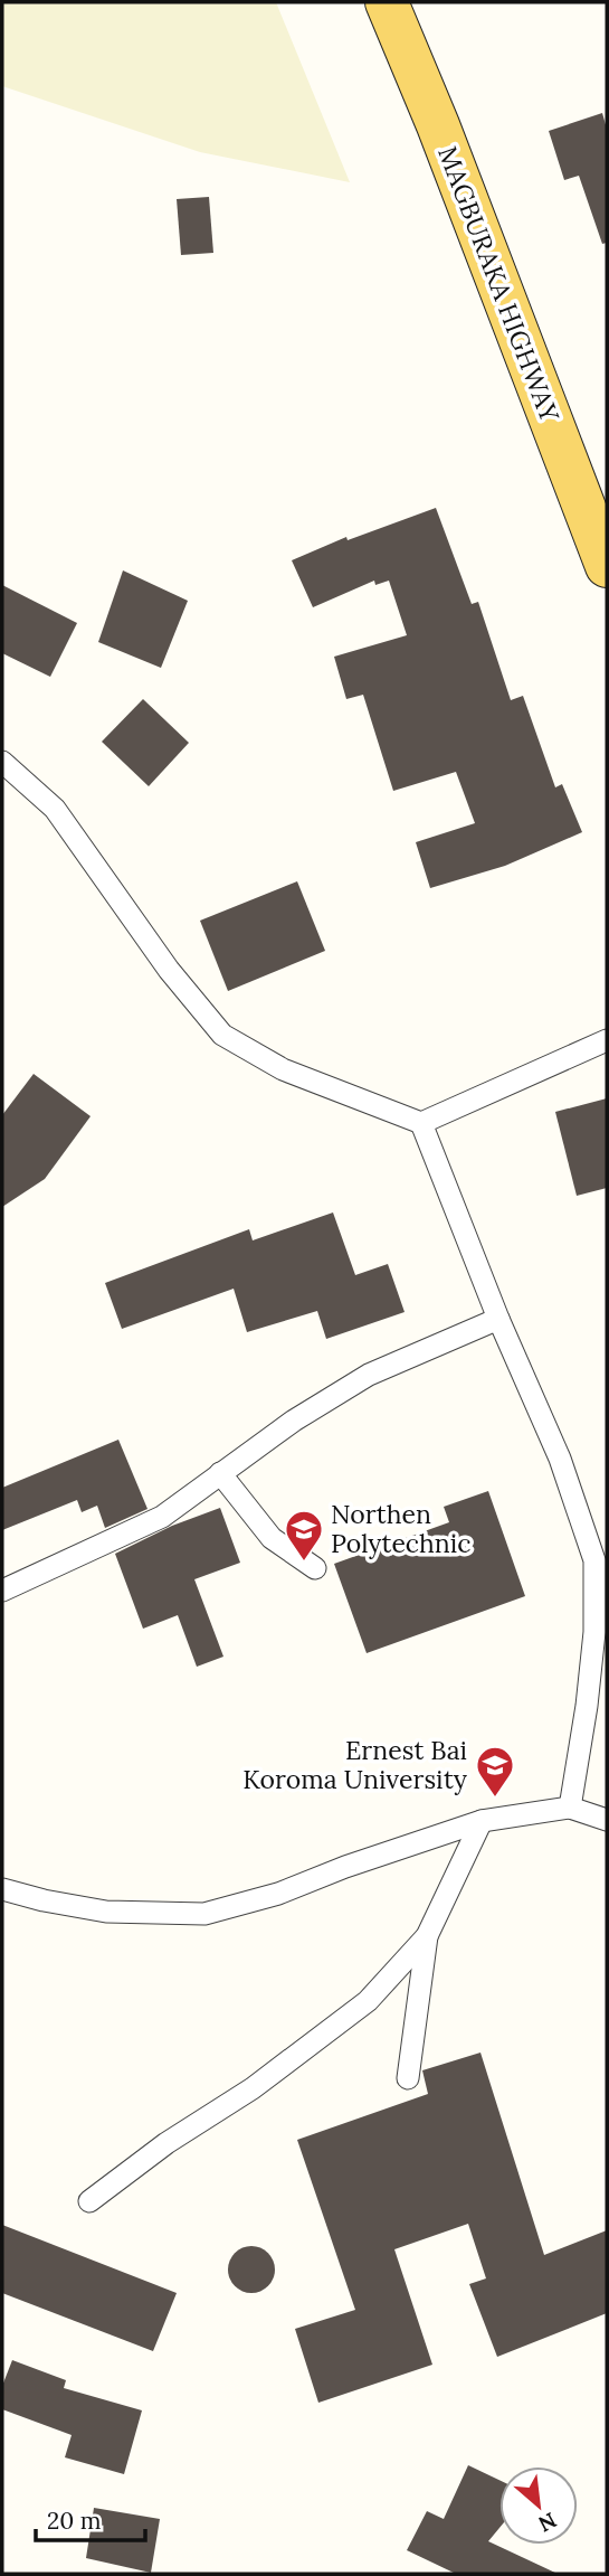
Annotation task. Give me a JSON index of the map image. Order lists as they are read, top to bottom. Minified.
{"streets":{"main road":["MAGBURAKA HIGHWAY"]},"places":{"school or university":["Northen Polytechnic","Ernest Bai Koroma University"]},"scale_bar":"20 m","north":"bottom right"}
